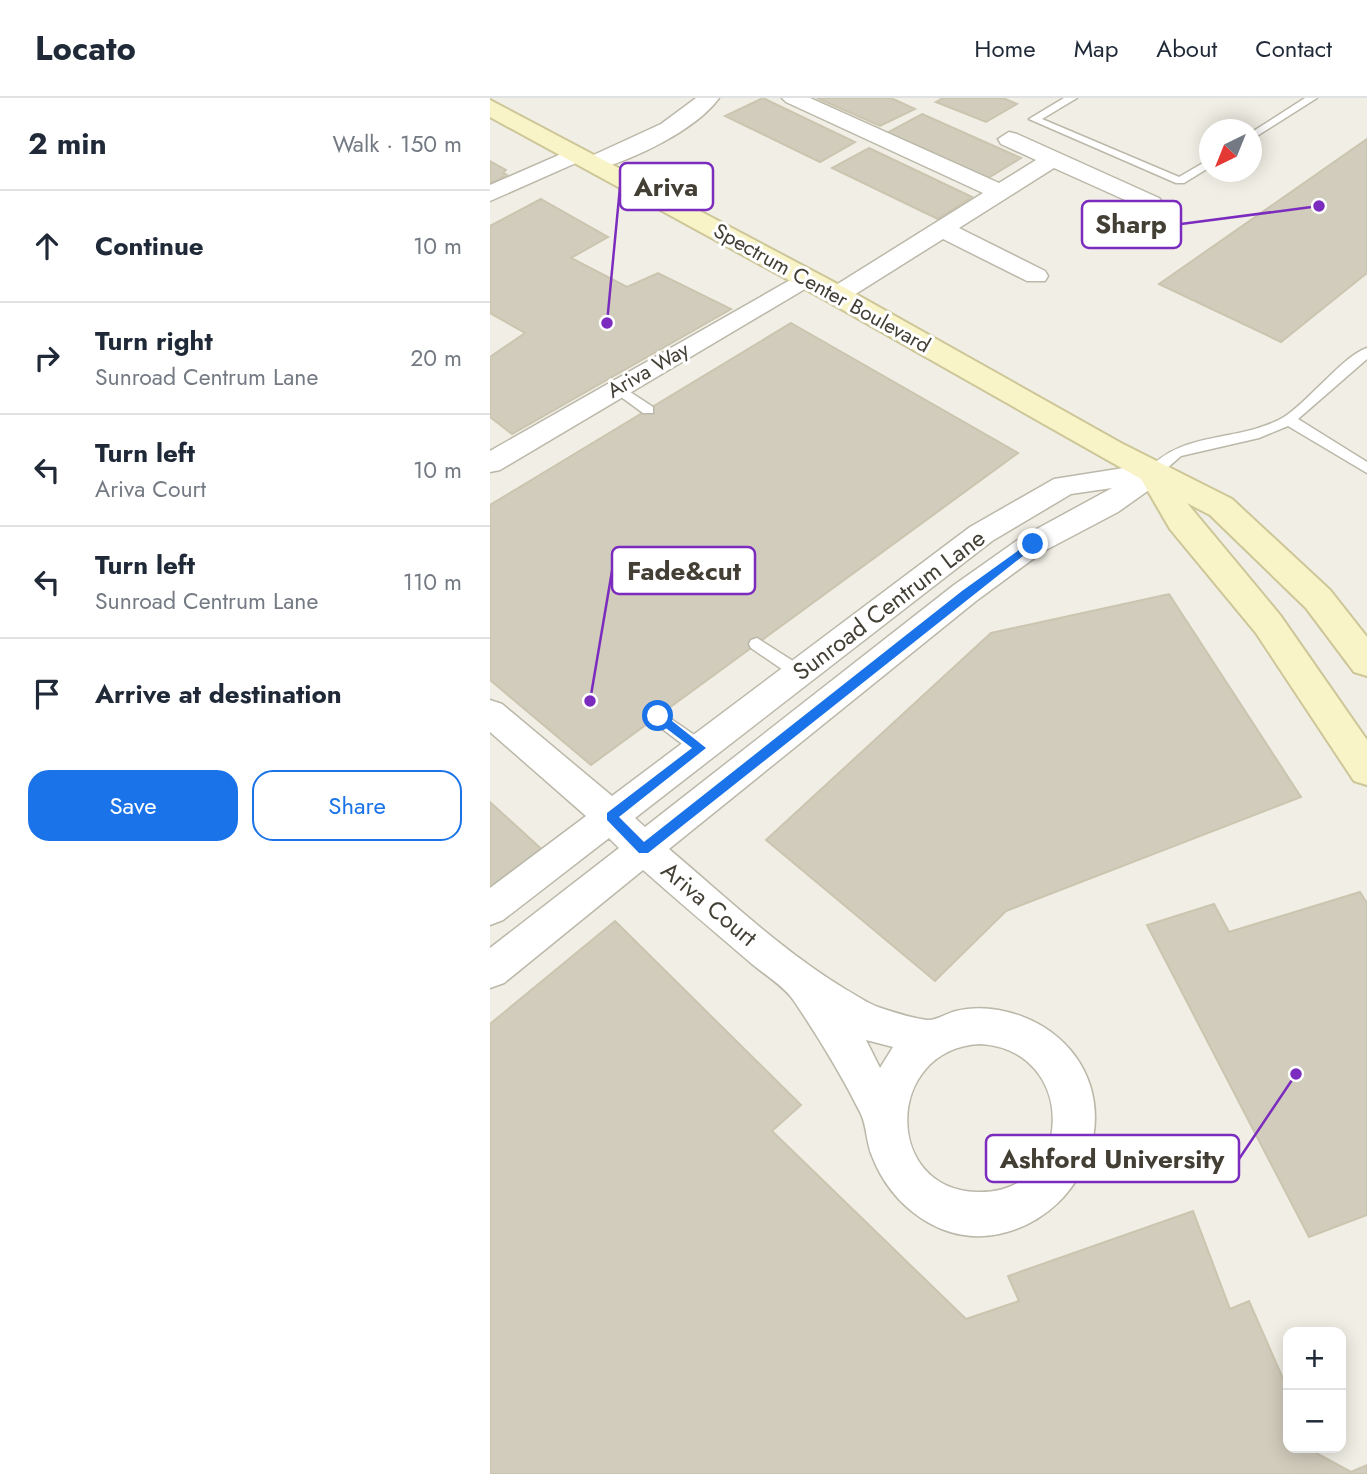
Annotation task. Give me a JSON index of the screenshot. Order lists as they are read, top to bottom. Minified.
{"streets":{"street":["Spectrum Center Boulevard","Ariva Way","Sunroad Centrum Lane","Ariva Court"]},"crossings":[["Spectrum Center Boulevard","Ariva Way"],["Spectrum Center Boulevard","Sunroad Centrum Lane"],["Sunroad Centrum Lane","Ariva Court"]],"places":["Sharp","Ariva","Fade&cut","Ashford University"],"north":"bottom left","page":{"header":"Locato","nav":["Home","Map","About","Contact"],"heading":["2 min","Walk · 150 m"],"list":[["Continue","10 m"],["Turn right","Sunroad Centrum Lane","20 m"],["Turn left","Ariva Court","10 m"],["Turn left","Sunroad Centrum Lane","110 m"],"Arrive at destination"],"buttons":["Save","Share"],"map_buttons":["+","−"]}}
